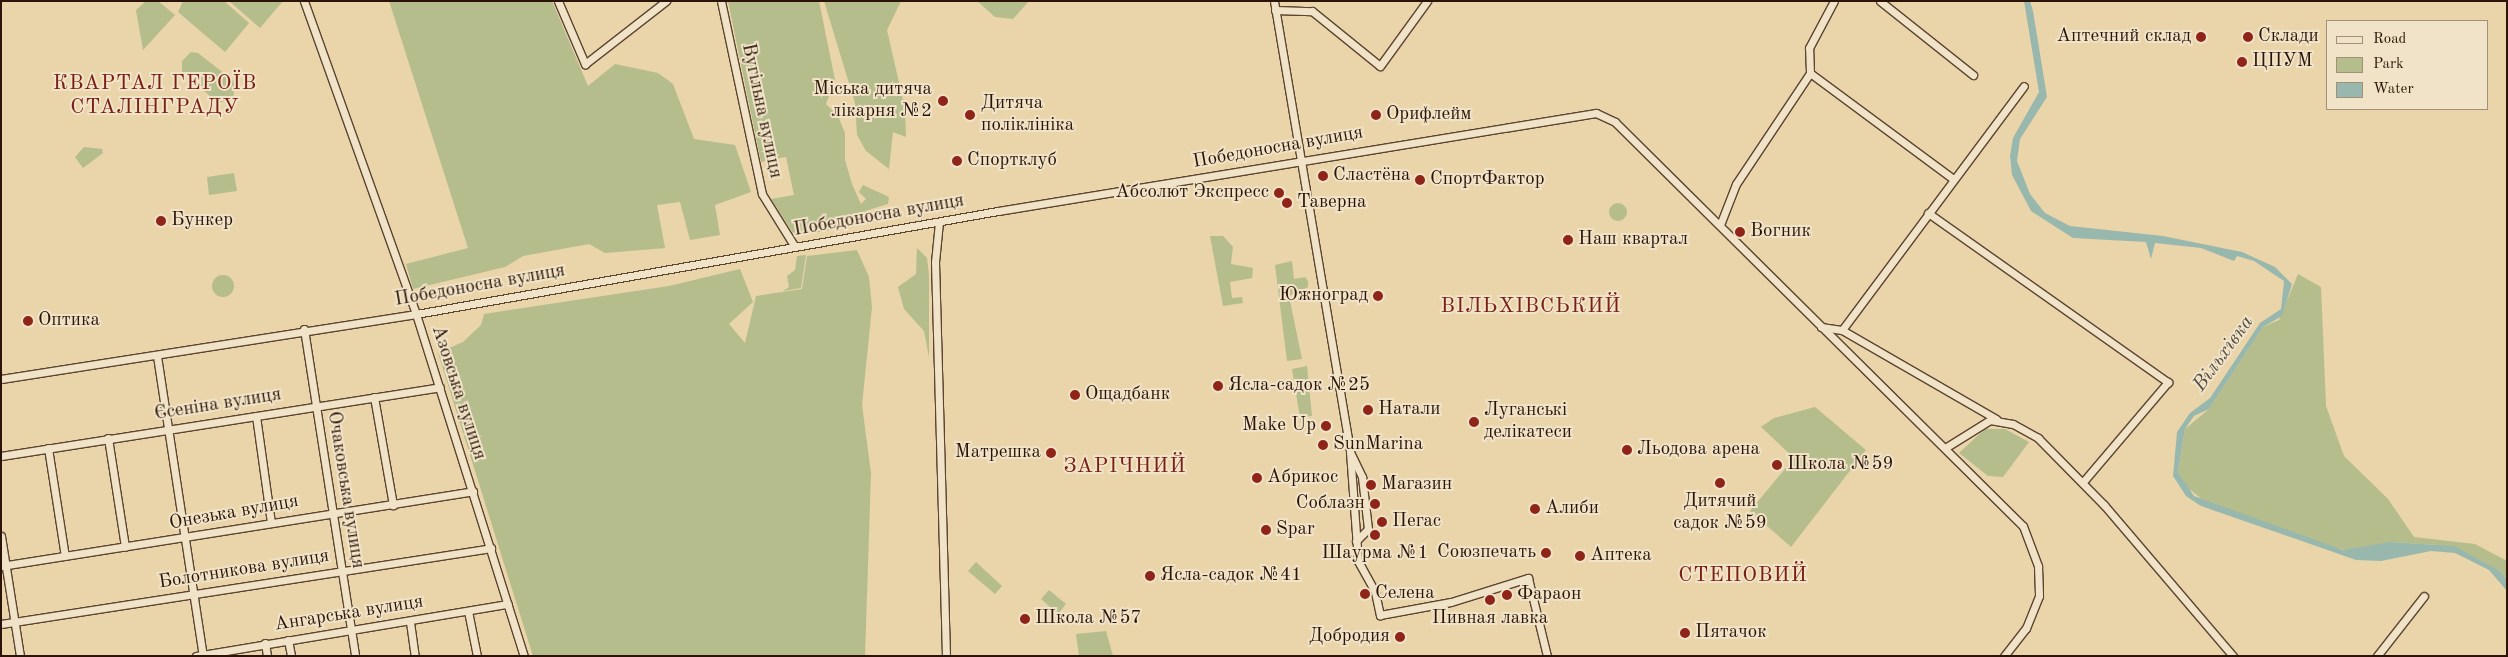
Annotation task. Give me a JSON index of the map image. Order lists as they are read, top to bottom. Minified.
{"streets":{"street":["Вугільна вулиця","Победоносна вулиця","Азовська вулиця","Єсеніна вулиця","Очаковська вулиця","Онезька вулиця","Болотникова вулиця","Ангарська вулиця"]},"crossings":[["Вугільна вулиця","Победоносна вулиця"],["Победоносна вулиця","Азовська вулиця"],["Победоносна вулиця","Очаковська вулиця"],["Азовська вулиця","Єсеніна вулиця"],["Азовська вулиця","Онезька вулиця"],["Азовська вулиця","Болотникова вулиця"],["Азовська вулиця","Ангарська вулиця"],["Єсеніна вулиця","Очаковська вулиця"],["Очаковська вулиця","Онезька вулиця"],["Очаковська вулиця","Болотникова вулиця"],["Очаковська вулиця","Ангарська вулиця"]],"districts":["КВАРТАЛ ГЕРОЇВ СТАЛІНГРАДУ","ВІЛЬХІВСЬКИЙ","ЗАРІЧНИЙ","СТЕПОВИЙ"],"water":["Вільхівка"],"places":["Аптечний склад","Склади","ЦПУМ","Міська дитяча лікарня №2","Дитяча поліклініка","Орифлейм","Спортклуб","Сластёна","СпортФактор","Абсолют Экспресс","Таверна","Бункер","Вогник","Наш квартал","Южноград","Оптика","Ясла-садок №25","Ощадбанк","Натали","Луганські делікатеси","Make Up","SunMarina","Льодова арена","Матрешка","Школа №59","Абрикос","Дитячий садок №59","Магазин","Соблазн","Алиби","Пегас","Spar","Шаурма №1","Союзпечать","Аптека","Ясла-садок №41","Селена","Фараон","Пивная лавка","Школа №57","Пятачок","Добродия"],"legend":["Road","Park","Water"]}
